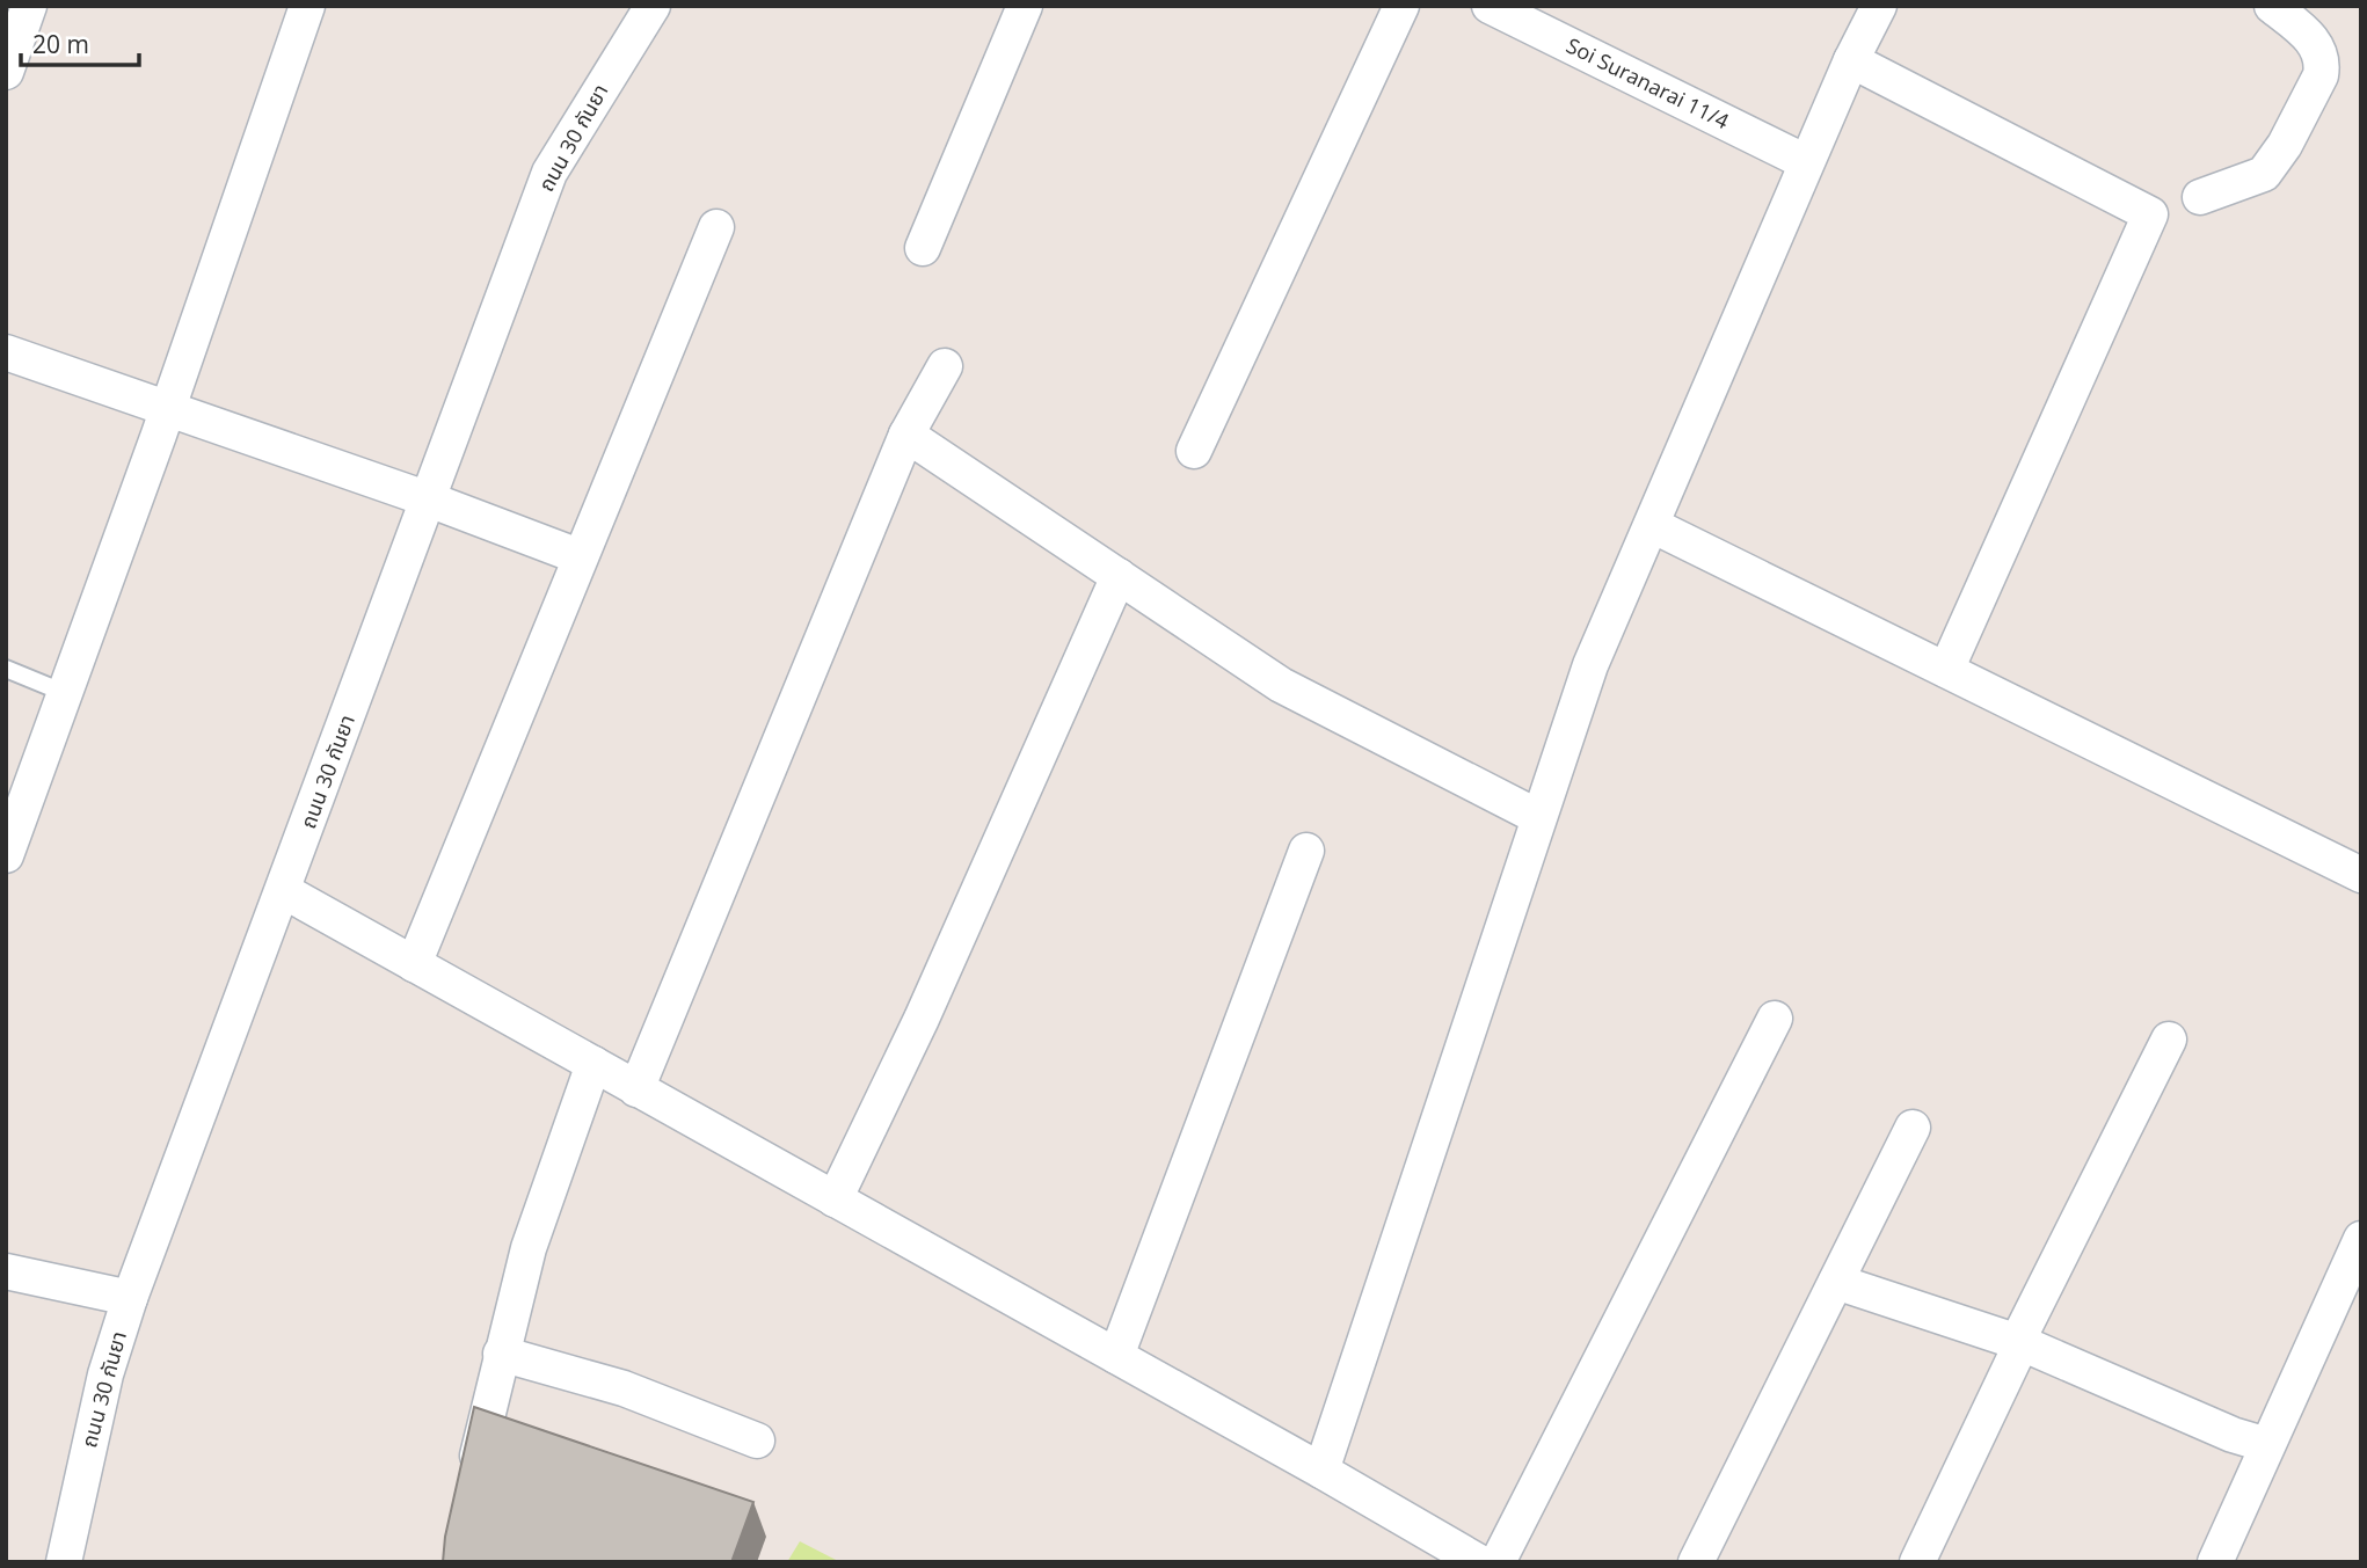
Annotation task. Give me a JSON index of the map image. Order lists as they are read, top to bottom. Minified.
{"streets":{"street":["Soi Suranarai 11/4","ถนน 30 กันยา"]},"scale_bar":"20 m"}
